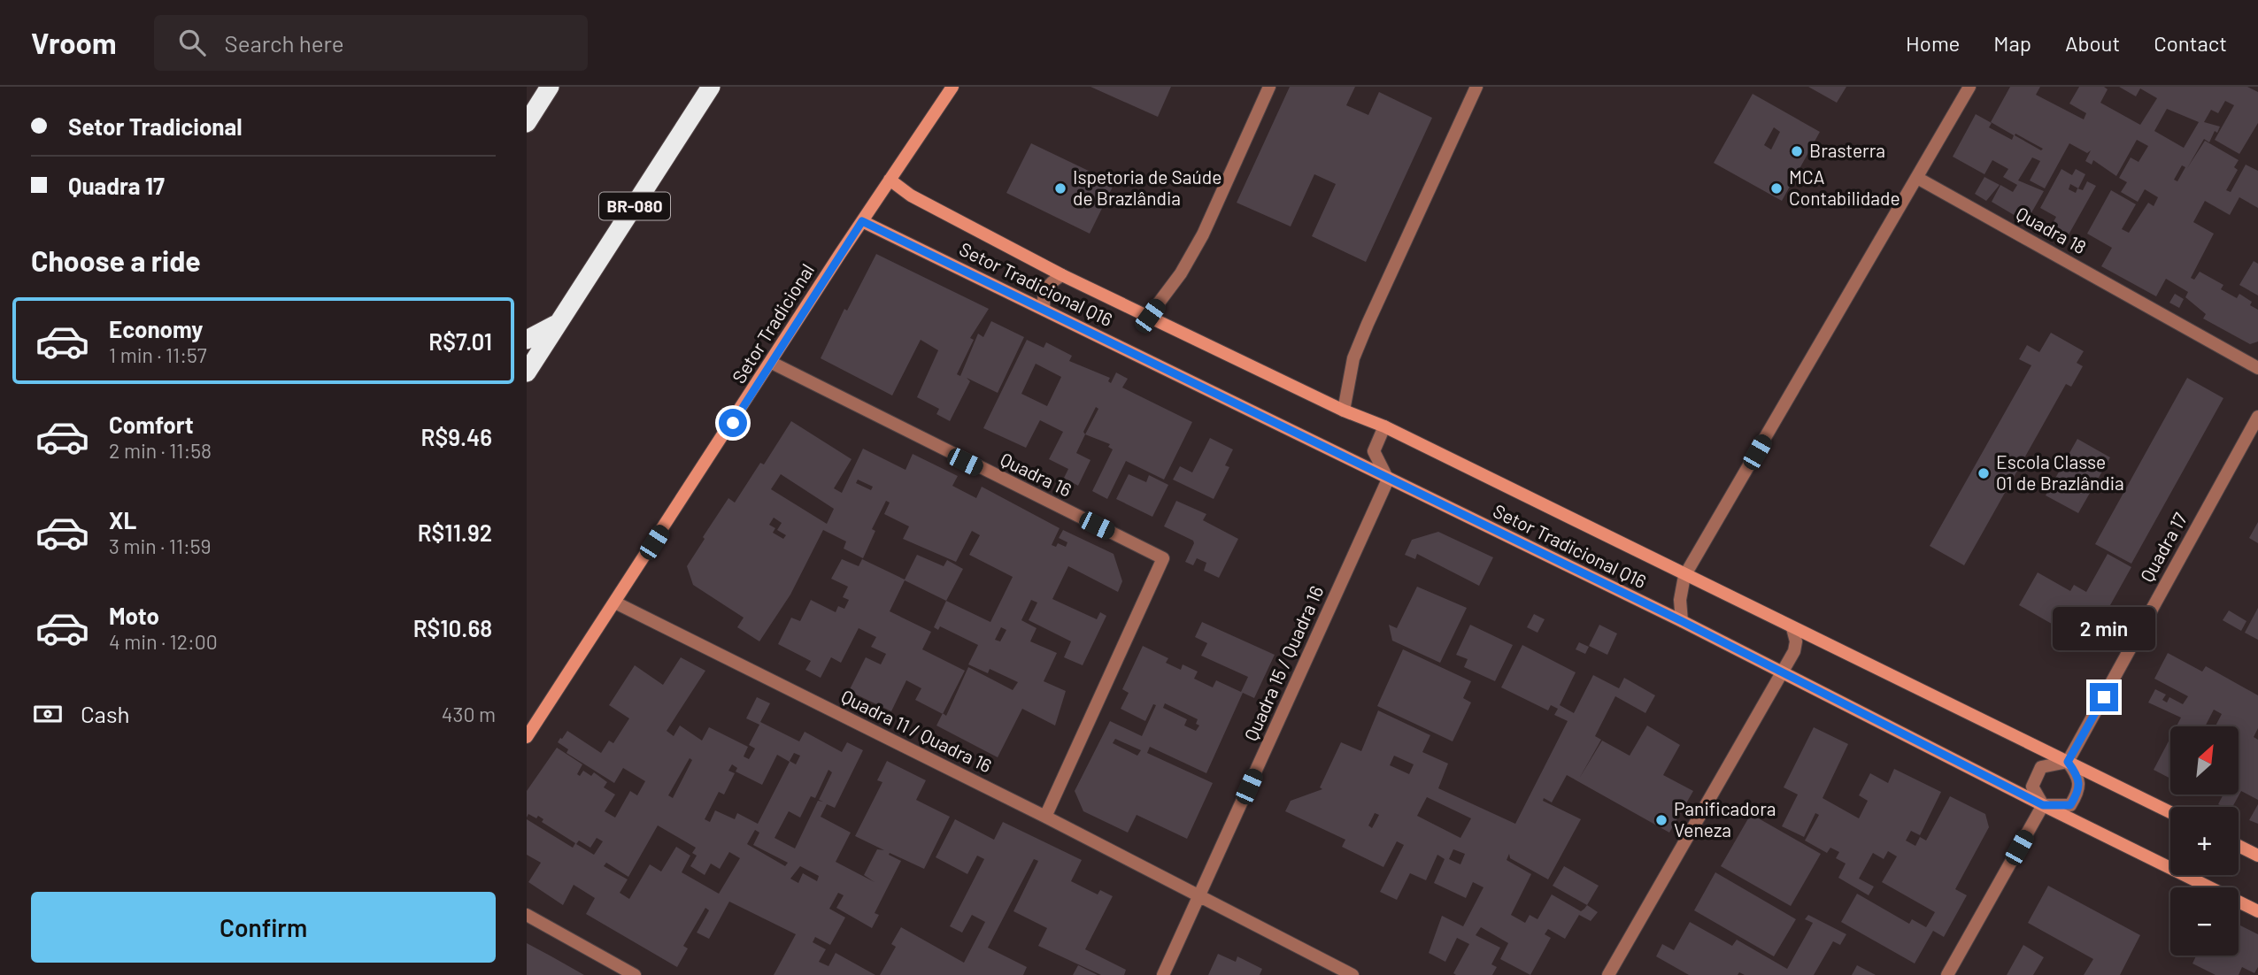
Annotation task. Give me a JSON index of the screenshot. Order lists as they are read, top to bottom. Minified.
{"streets":{"highway":["BR-080"],"street":["Quadra 18","Setor Tradicional Q16","Setor Tradicional","Quadra 16","Quadra 17","Quadra 15 / Quadra 16","Quadra 11 / Quadra 16"]},"crossings":[["Setor Tradicional Q16","Setor Tradicional"],["Setor Tradicional Q16","Quadra 17"],["Setor Tradicional Q16","Quadra 15 / Quadra 16"],["Setor Tradicional","Quadra 16"],["Setor Tradicional","Quadra 11 / Quadra 16"],["Quadra 16","Quadra 11 / Quadra 16"],["Quadra 15 / Quadra 16","Quadra 11 / Quadra 16"]],"places":["Brasterra","Ispetoria de Saúde de Brazlândia","MCA Contabilidade","Escola Classe 01 de Brazlândia","Panificadora Veneza"],"north":"top right","page":{"header":"Vroom","search":"Search here","nav":["Home","Map","About","Contact"],"banner":["Setor Tradicional","Quadra 17"],"heading":"Choose a ride","list":[{"name":"Economy","note":"1 min · 11:57","value":"R$7.01"},{"name":"Comfort","note":"2 min · 11:58","value":"R$9.46"},{"name":"XL","note":"3 min · 11:59","value":"R$11.92"},{"name":"Moto","note":"4 min · 12:00","value":"R$10.68"}],"bubble":"2 min","pay":["Cash","430 m"],"map_buttons":["+","−"],"buttons":"Confirm"}}
